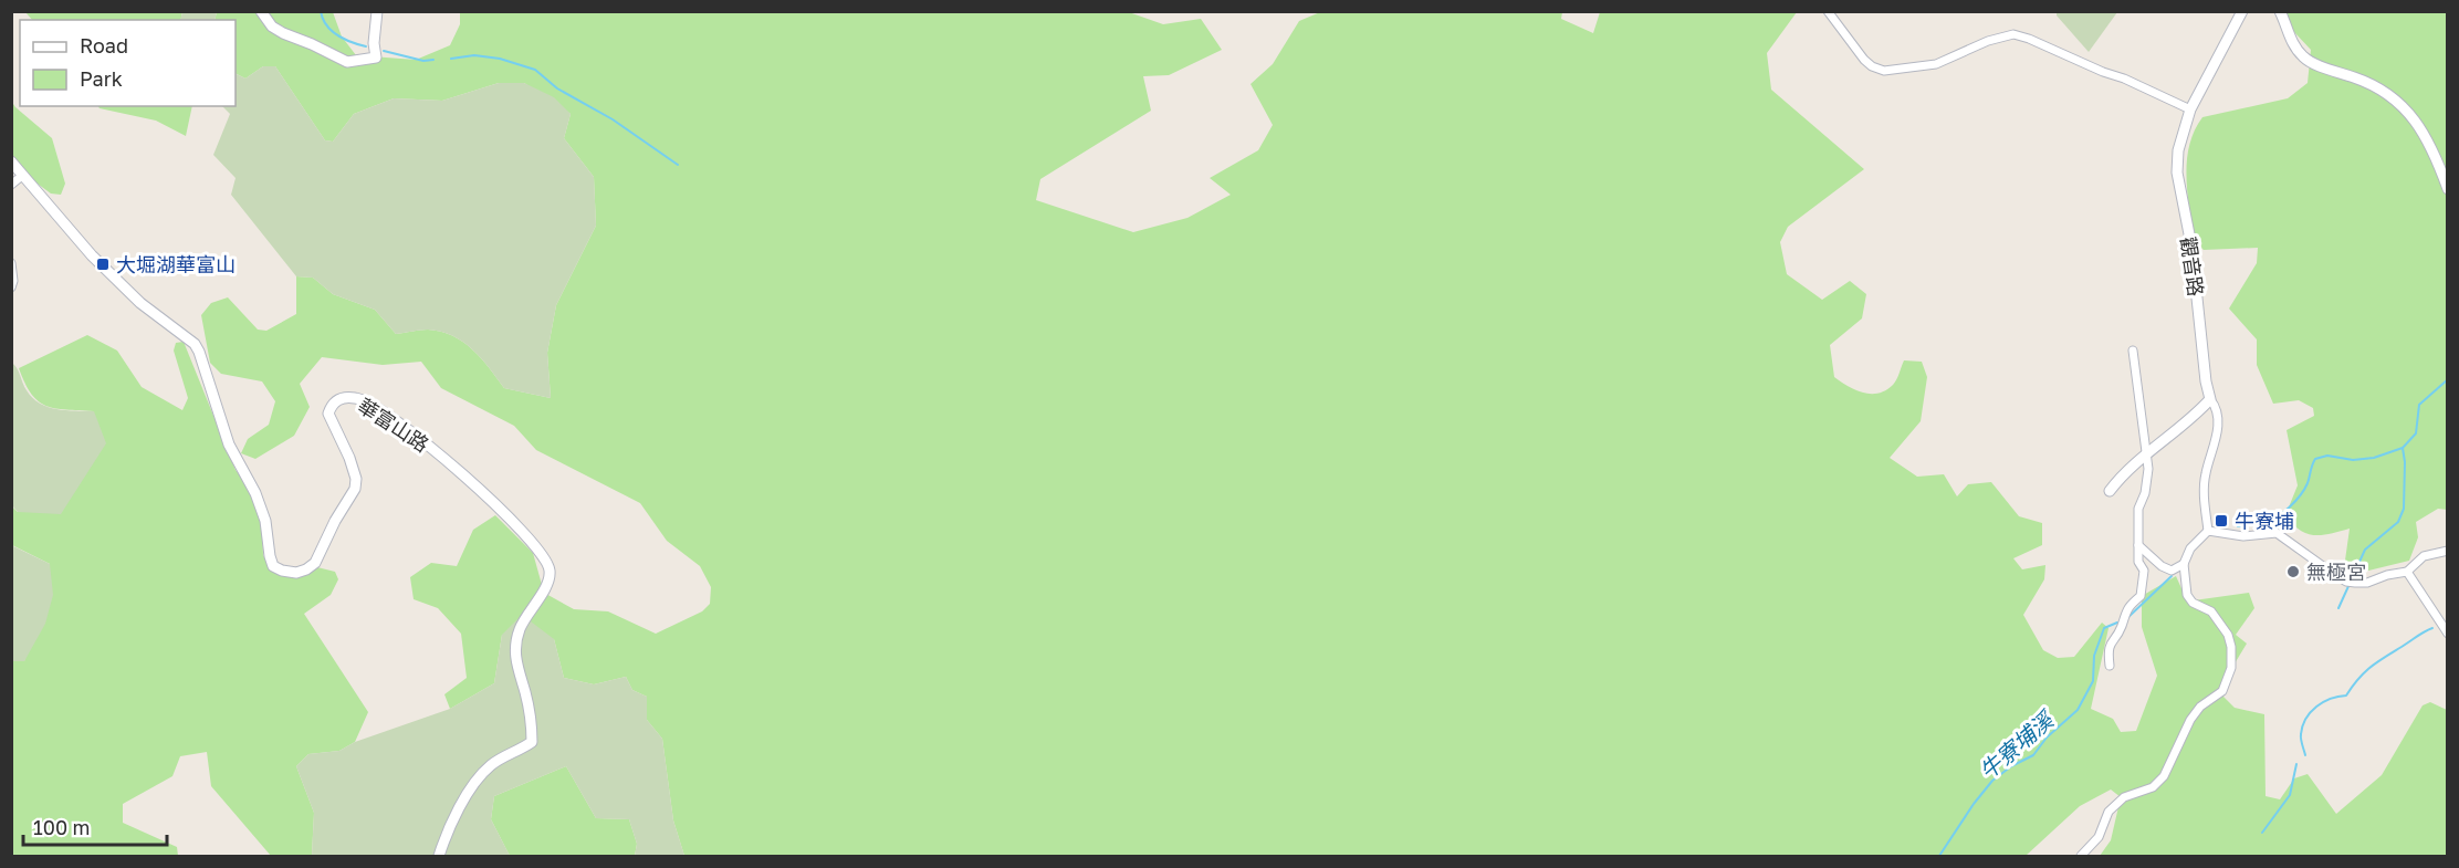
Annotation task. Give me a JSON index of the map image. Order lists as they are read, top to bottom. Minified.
{"streets":{"street":["觀音路","華富山路"]},"water":["牛寮埔溪"],"places":{"transit":["大堀湖華富山","牛寮埔"],"other":["無極宮"]},"legend":["Road","Park"],"scale_bar":"100 m"}
